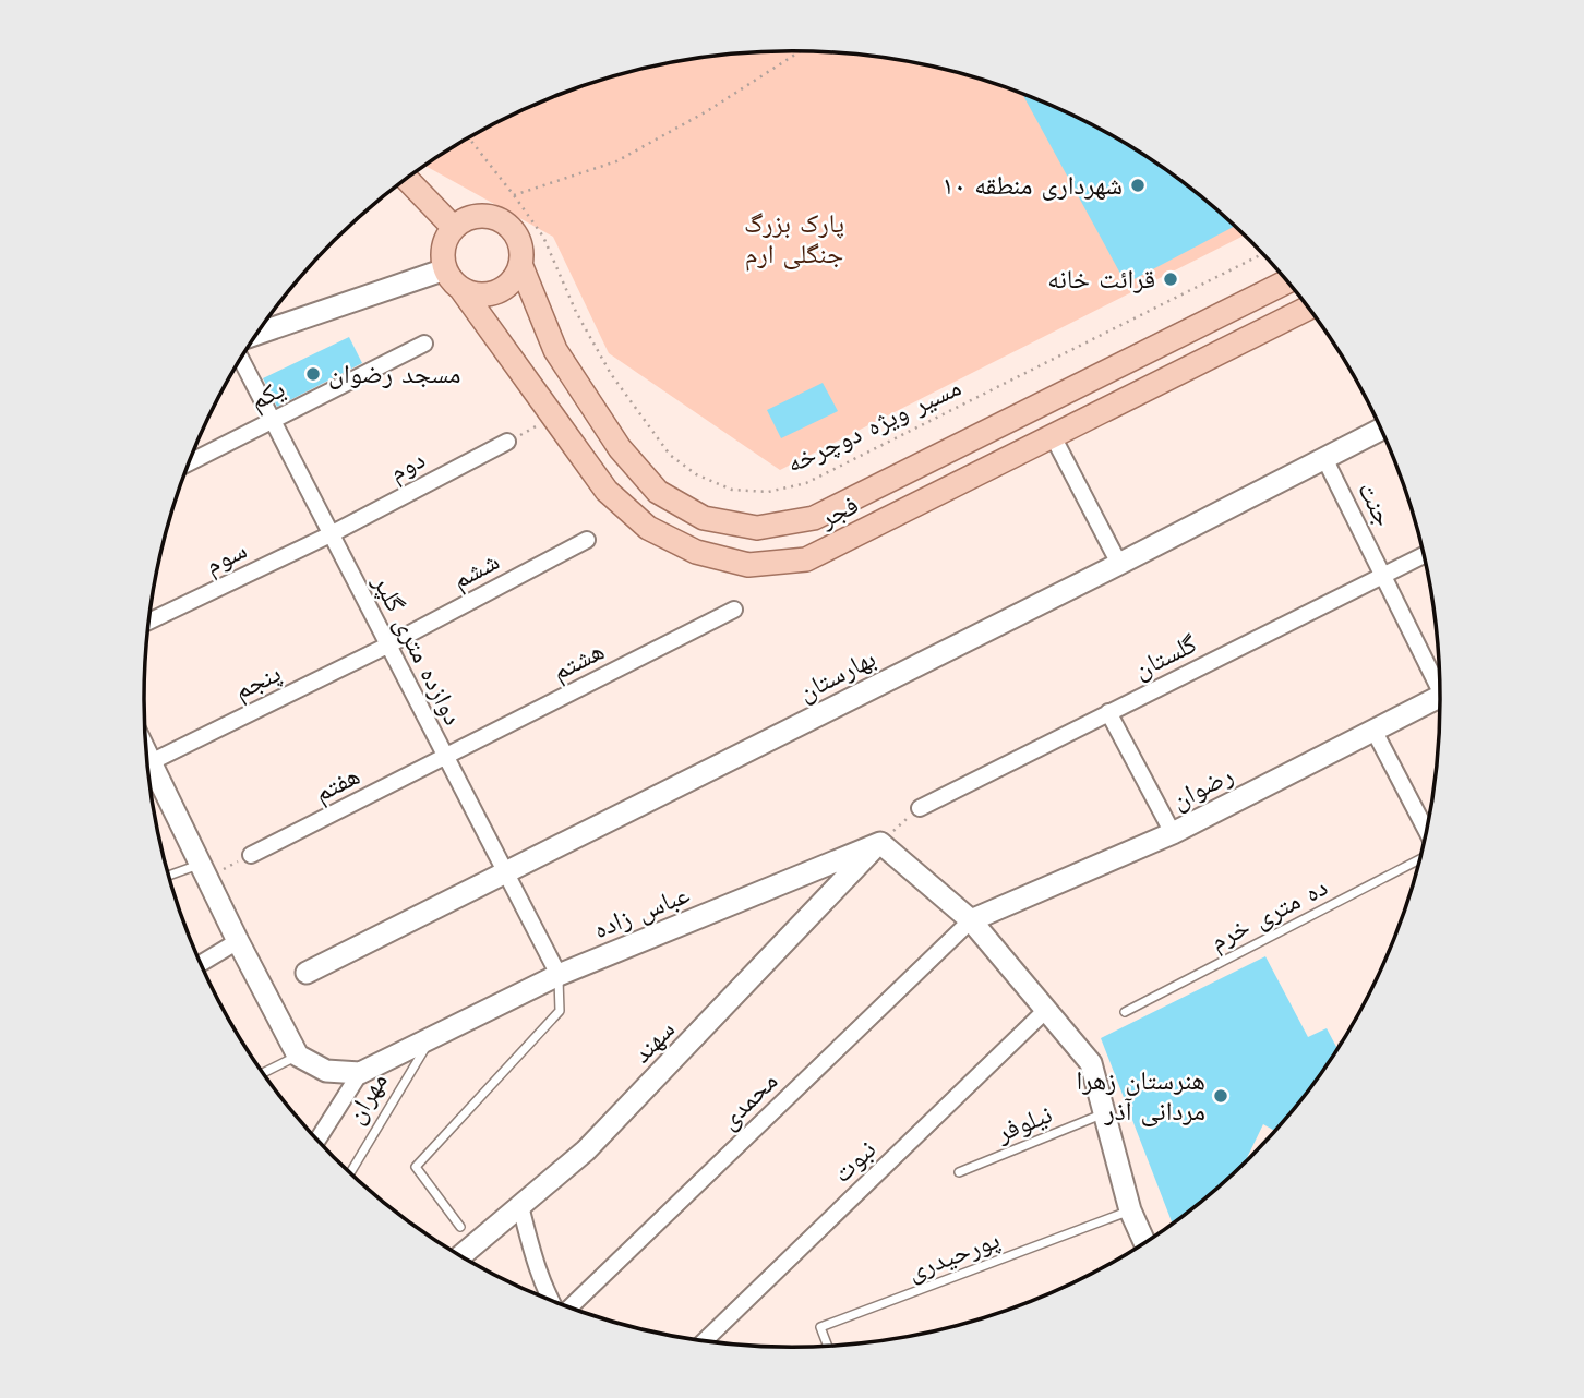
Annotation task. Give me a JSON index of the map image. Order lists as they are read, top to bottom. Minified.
{"streets":{"main road":["فجر","بهارستان","رضوان","عباس زاده","سهند"],"street":["یکم","دوم","جنت","سوم","ششم","دوازده متری گلپر","گلستان","هشتم","پنجم","هفتم","مهران","محمدی","نبوت"],"lane":["ده متری خرم","نیلوفر","پورحیدری"],"path":["مسیر ویژه دوچرخه"]},"crossings":[["یکم","دوازده متری گلپر"],["دوم","سوم"],["دوم","دوازده متری گلپر"],["جنت","گلستان"],["جنت","بهارستان"],["سوم","دوازده متری گلپر"],["ششم","دوازده متری گلپر"],["ششم","پنجم"],["دوازده متری گلپر","هشتم"],["دوازده متری گلپر","بهارستان"],["دوازده متری گلپر","پنجم"],["دوازده متری گلپر","هفتم"],["دوازده متری گلپر","عباس زاده"],["هشتم","هفتم"],["رضوان","محمدی"],["عباس زاده","سهند"],["عباس زاده","مهران"]],"parks":["پارک بزرگ جنگلی ارم"],"places":["شهرداری منطقه ۱۰","قرائت خانه","مسجد رضوان","هنرستان زهرا مردانی آذر"]}
